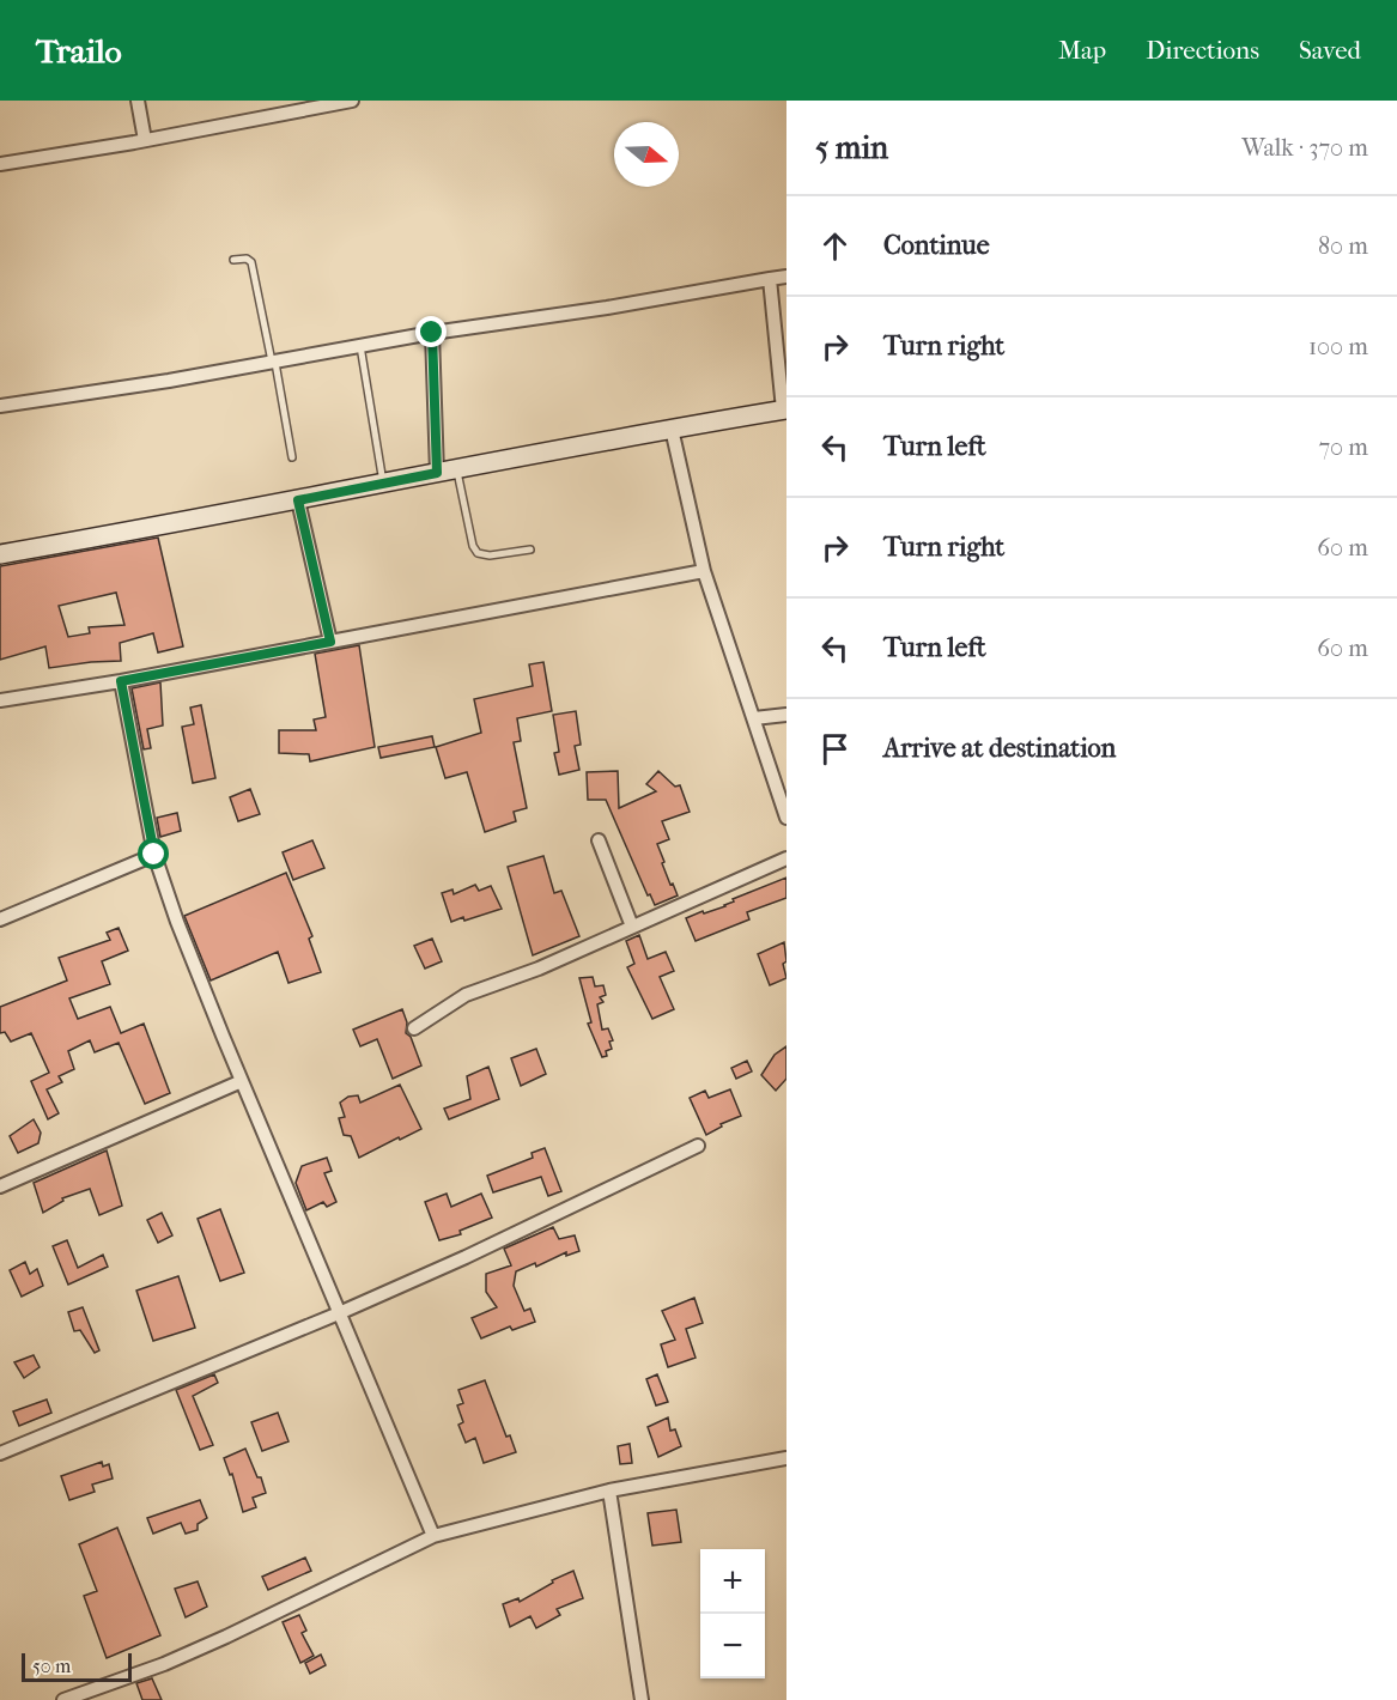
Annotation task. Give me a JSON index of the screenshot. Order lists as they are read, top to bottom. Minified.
{"scale_bar":"50 m","north":"right","page":{"header":"Trailo","nav":["Map","Directions","Saved"],"heading":["5 min","Walk · 370 m"],"list":[["Continue","80 m"],["Turn right","100 m"],["Turn left","70 m"],["Turn right","60 m"],["Turn left","60 m"],"Arrive at destination"],"map_buttons":["+","−"],"scale":"50 m"}}
